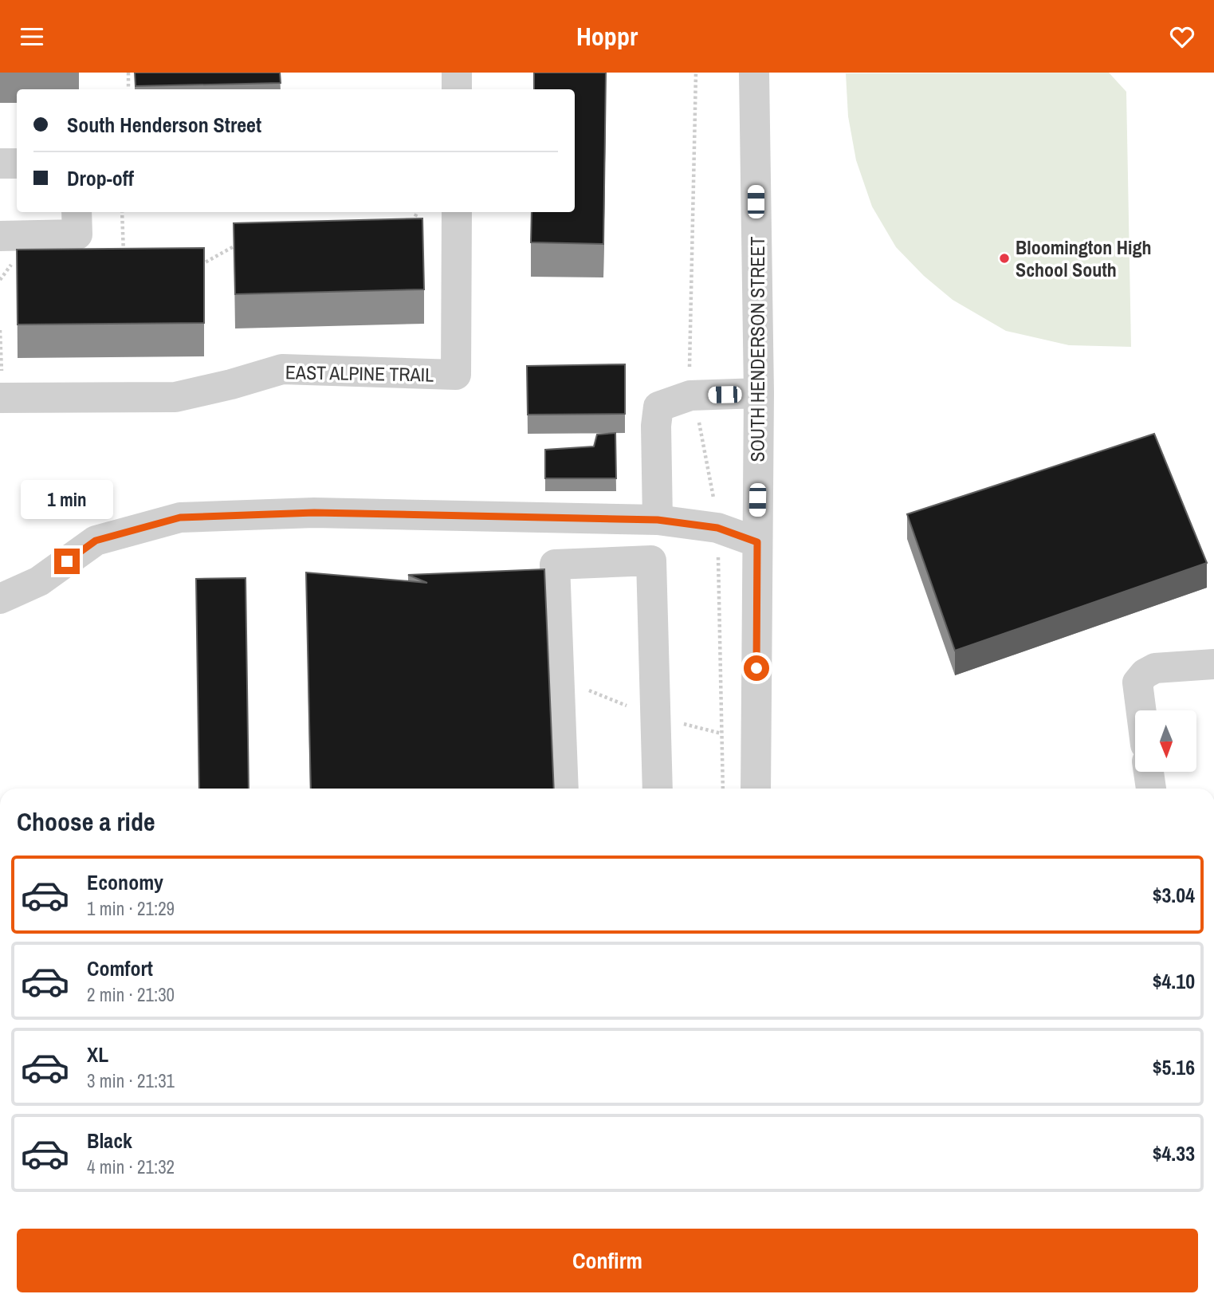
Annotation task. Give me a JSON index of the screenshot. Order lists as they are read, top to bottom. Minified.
{"streets":{"street":["SOUTH HENDERSON STREET","EAST ALPINE TRAIL"]},"places":["Bloomington High School South"],"north":"bottom","page":{"header":"Hoppr","banner":["South Henderson Street","Drop-off"],"bubble":"1 min","heading":"Choose a ride","list":[{"name":"Economy","note":"1 min · 21:29","value":"$3.04"},{"name":"Comfort","note":"2 min · 21:30","value":"$4.10"},{"name":"XL","note":"3 min · 21:31","value":"$5.16"},{"name":"Black","note":"4 min · 21:32","value":"$4.33"}],"buttons":"Confirm"}}
